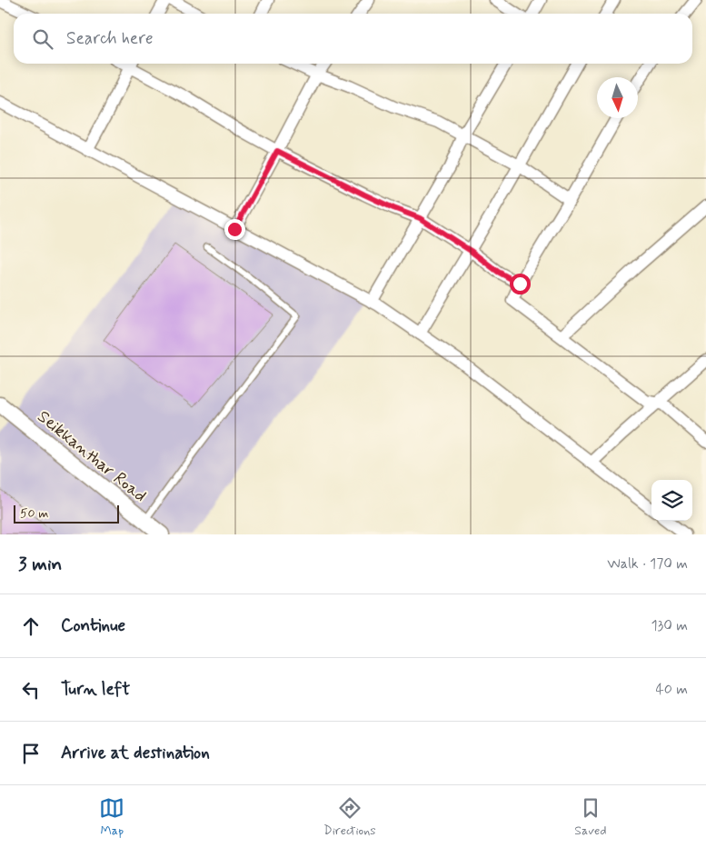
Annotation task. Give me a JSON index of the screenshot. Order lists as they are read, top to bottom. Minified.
{"streets":{"street":["Seikkanthar Road"]},"scale_bar":"50 m","north":"bottom","page":{"search":"Search here","scale":"50 m","heading":["3 min","Walk · 170 m"],"list":[["Continue","130 m"],["Turn left","40 m"],"Arrive at destination"],"nav":["Map","Directions","Saved"]}}
